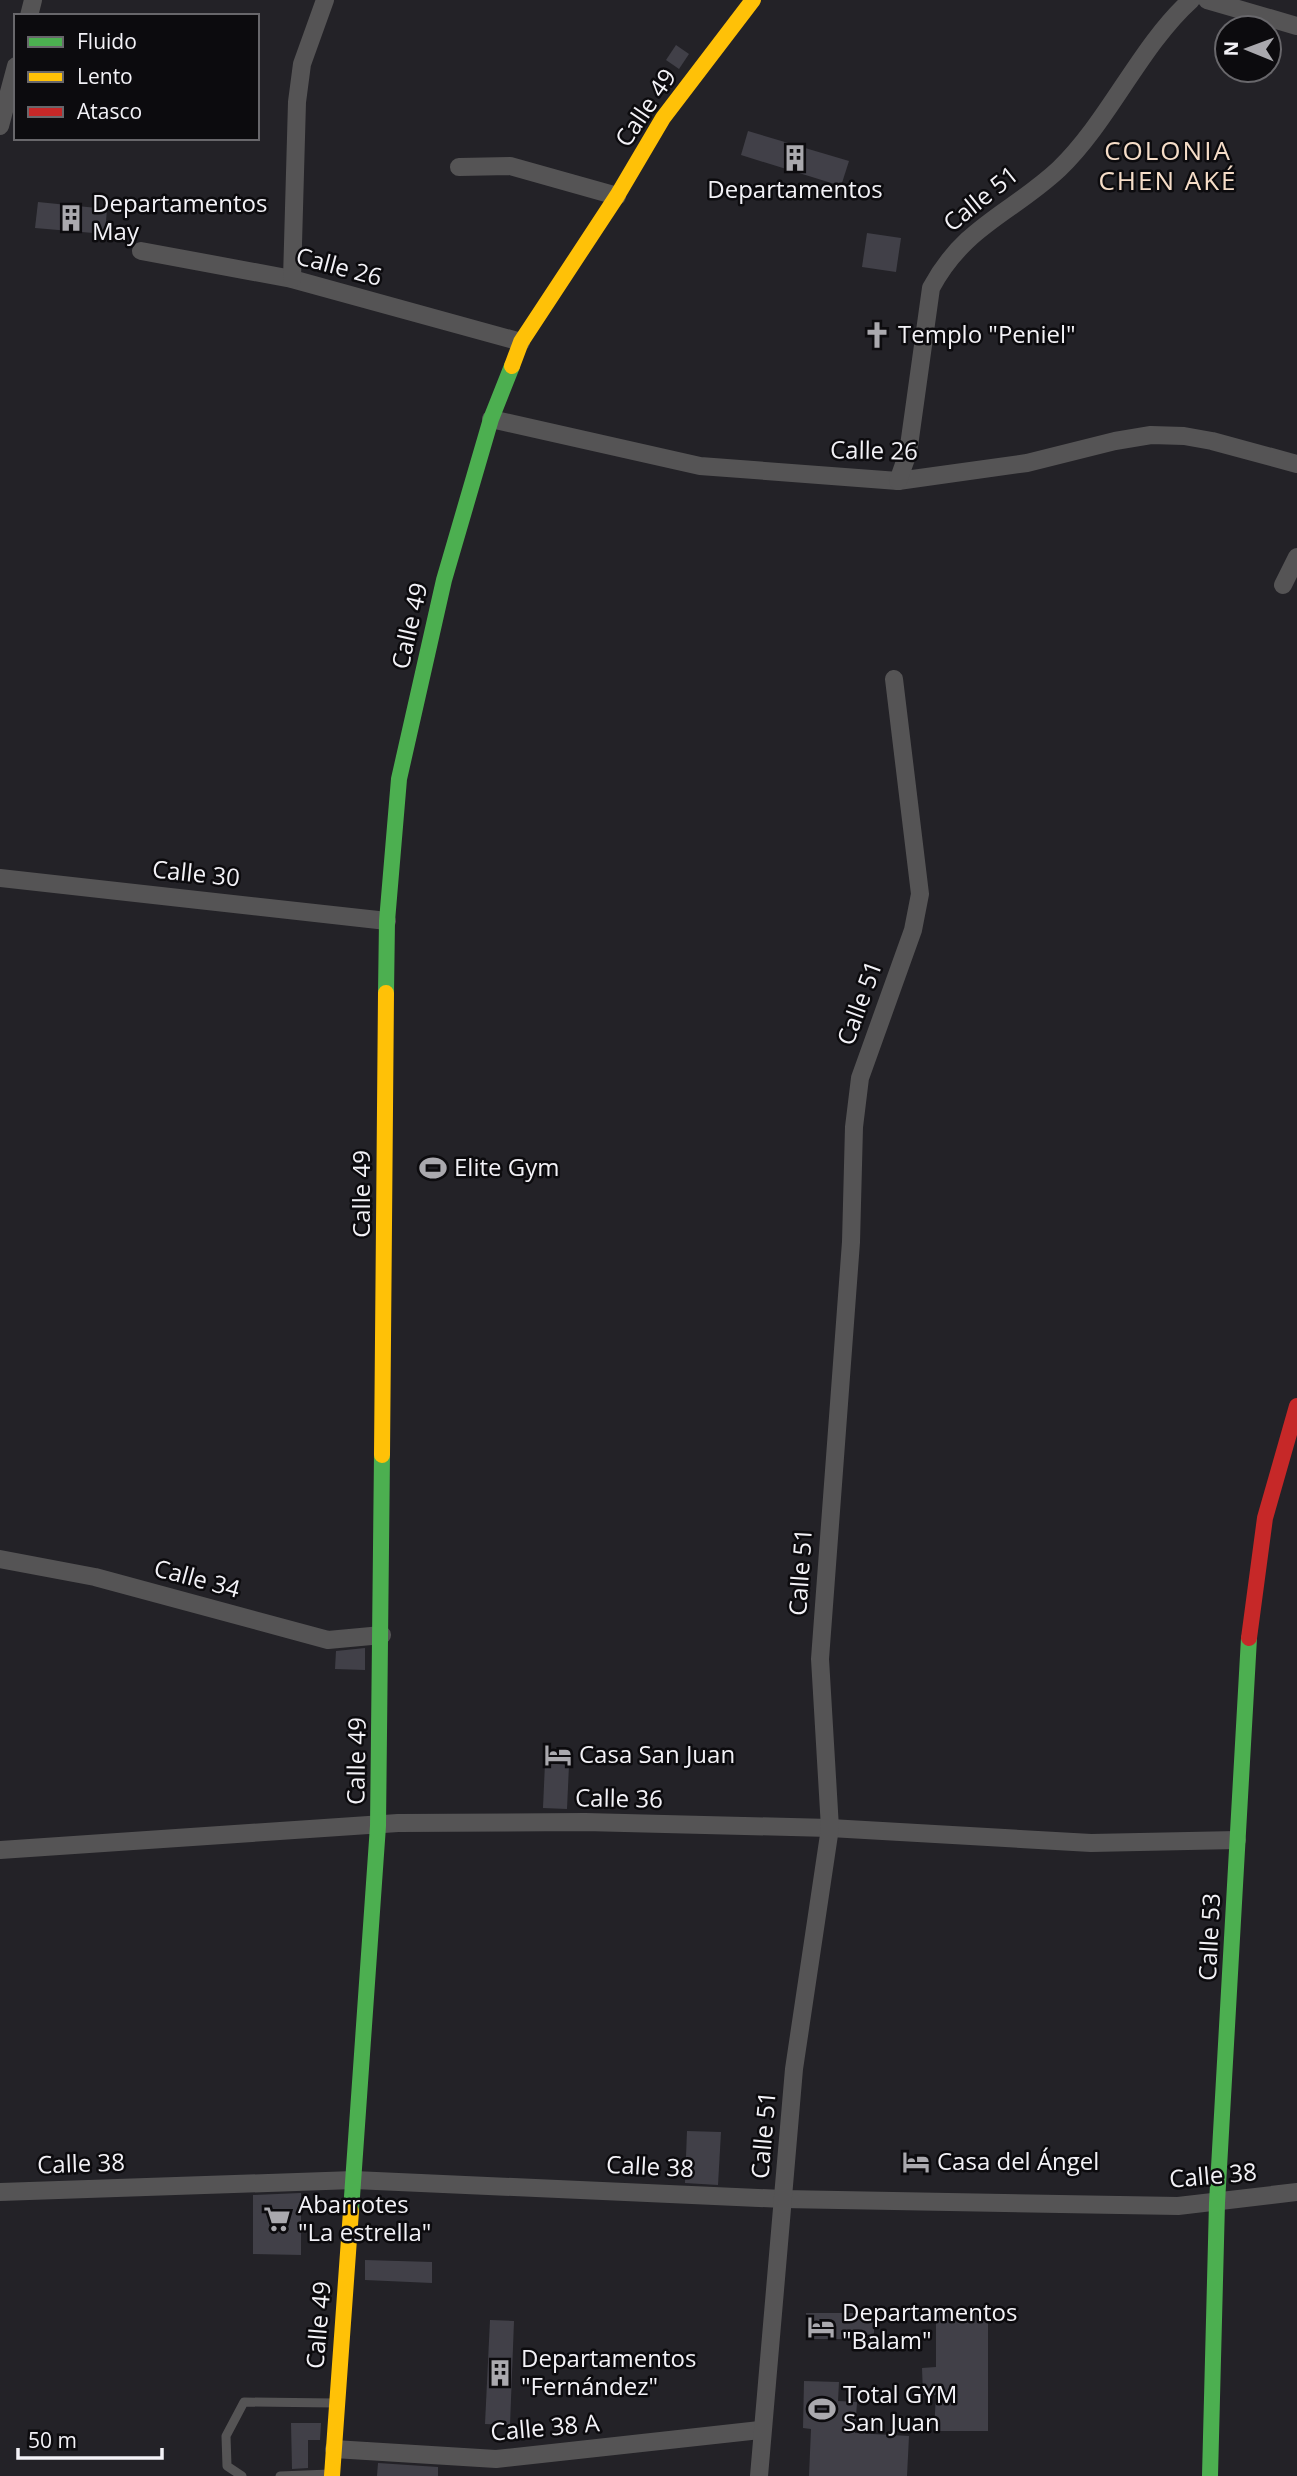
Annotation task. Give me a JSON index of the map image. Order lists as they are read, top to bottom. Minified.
{"streets":{"street":["Calle 49","Calle 51","Calle 26","Calle 30","Calle 34","Calle 36","Calle 53","Calle 38","Calle 38 A"]},"crossings":[["Calle 49","Calle 26"],["Calle 49","Calle 30"],["Calle 49","Calle 34"],["Calle 49","Calle 36"],["Calle 49","Calle 38"],["Calle 49","Calle 38 A"],["Calle 51","Calle 26"],["Calle 51","Calle 36"],["Calle 51","Calle 38"],["Calle 51","Calle 38 A"],["Calle 36","Calle 53"],["Calle 53","Calle 38"]],"districts":["COLONIA CHEN AKÉ"],"places":{"building":["Departamentos","Departamentos May","Departamentos \"Fernández\""],"church":["Templo \"Peniel\""],"sports":["Elite Gym","Total GYM San Juan"],"hotel":["Casa San Juan","Casa del Ángel","Departamentos \"Balam\""],"supermarket":["Abarrotes \"La estrella\""]},"legend":["Fluido","Lento","Atasco"],"scale_bar":"50 m","north":"left"}
